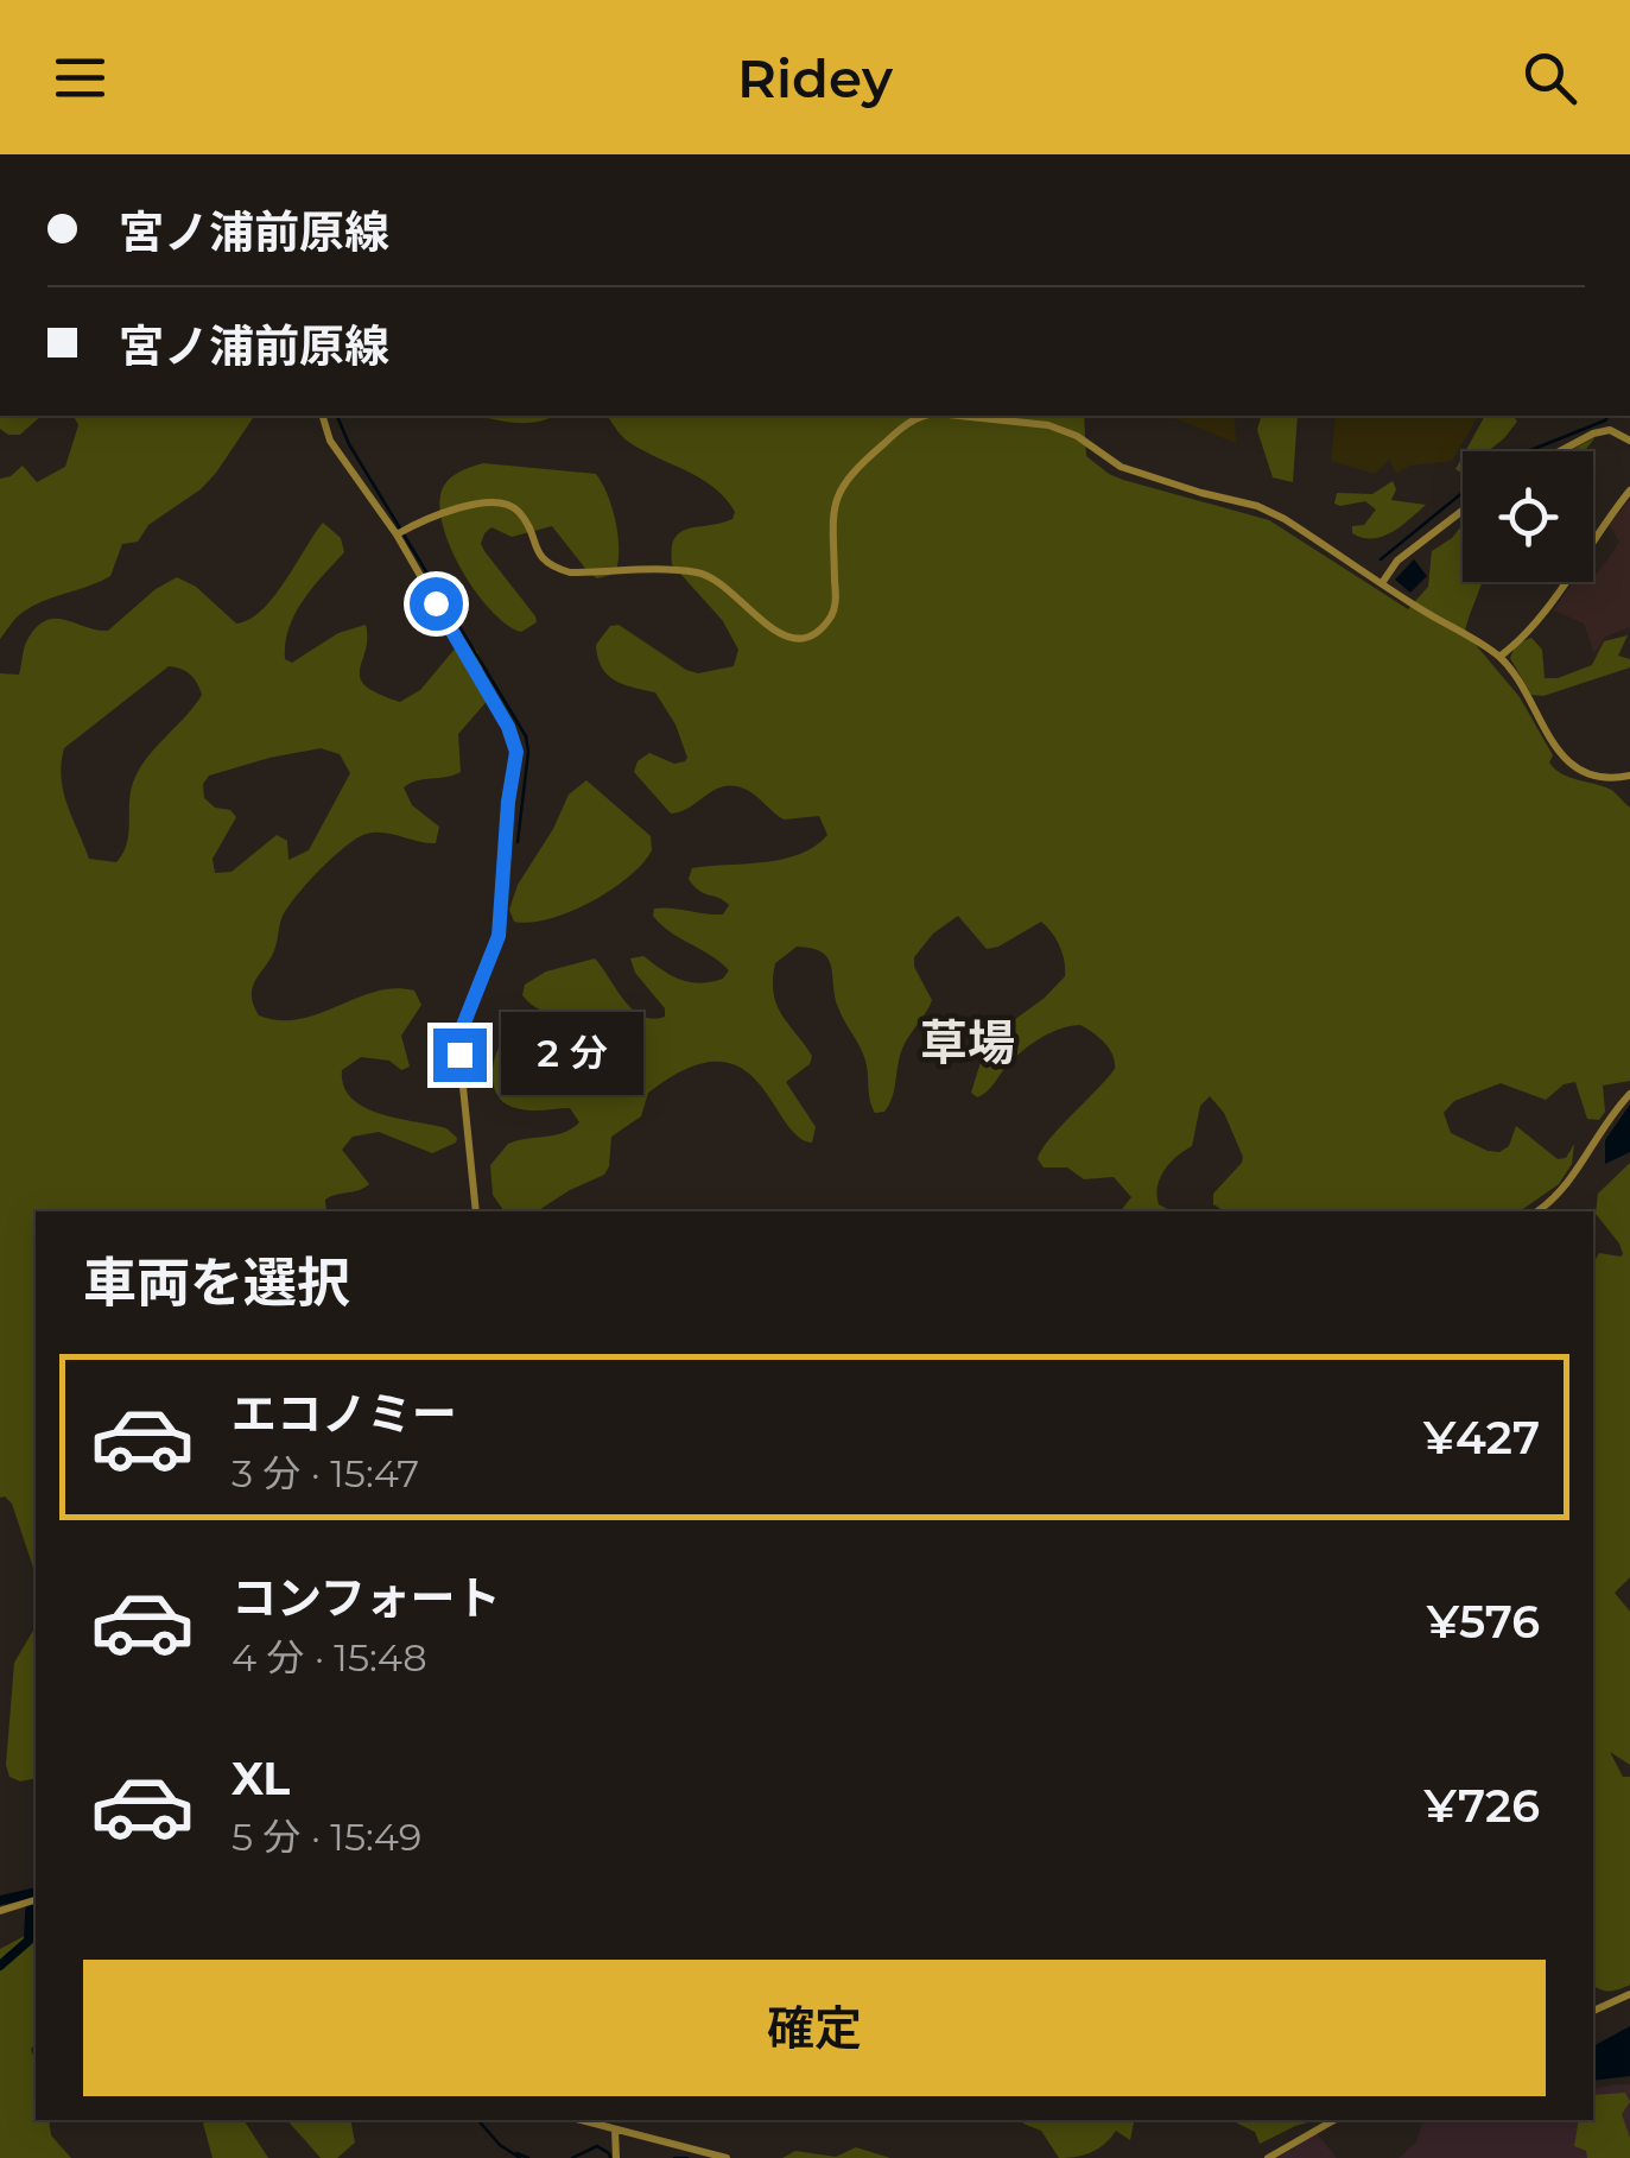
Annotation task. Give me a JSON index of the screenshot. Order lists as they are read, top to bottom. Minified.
{"districts":["草場"],"page":{"header":"Ridey","banner":["宮ノ浦前原線","宮ノ浦前原線"],"bubble":"2 分","heading":"車両を選択","list":[{"name":"エコノミー","note":"3 分 · 15:47","value":"¥427"},{"name":"コンフォート","note":"4 分 · 15:48","value":"¥576"},{"name":"XL","note":"5 分 · 15:49","value":"¥726"}],"buttons":"確定"}}
